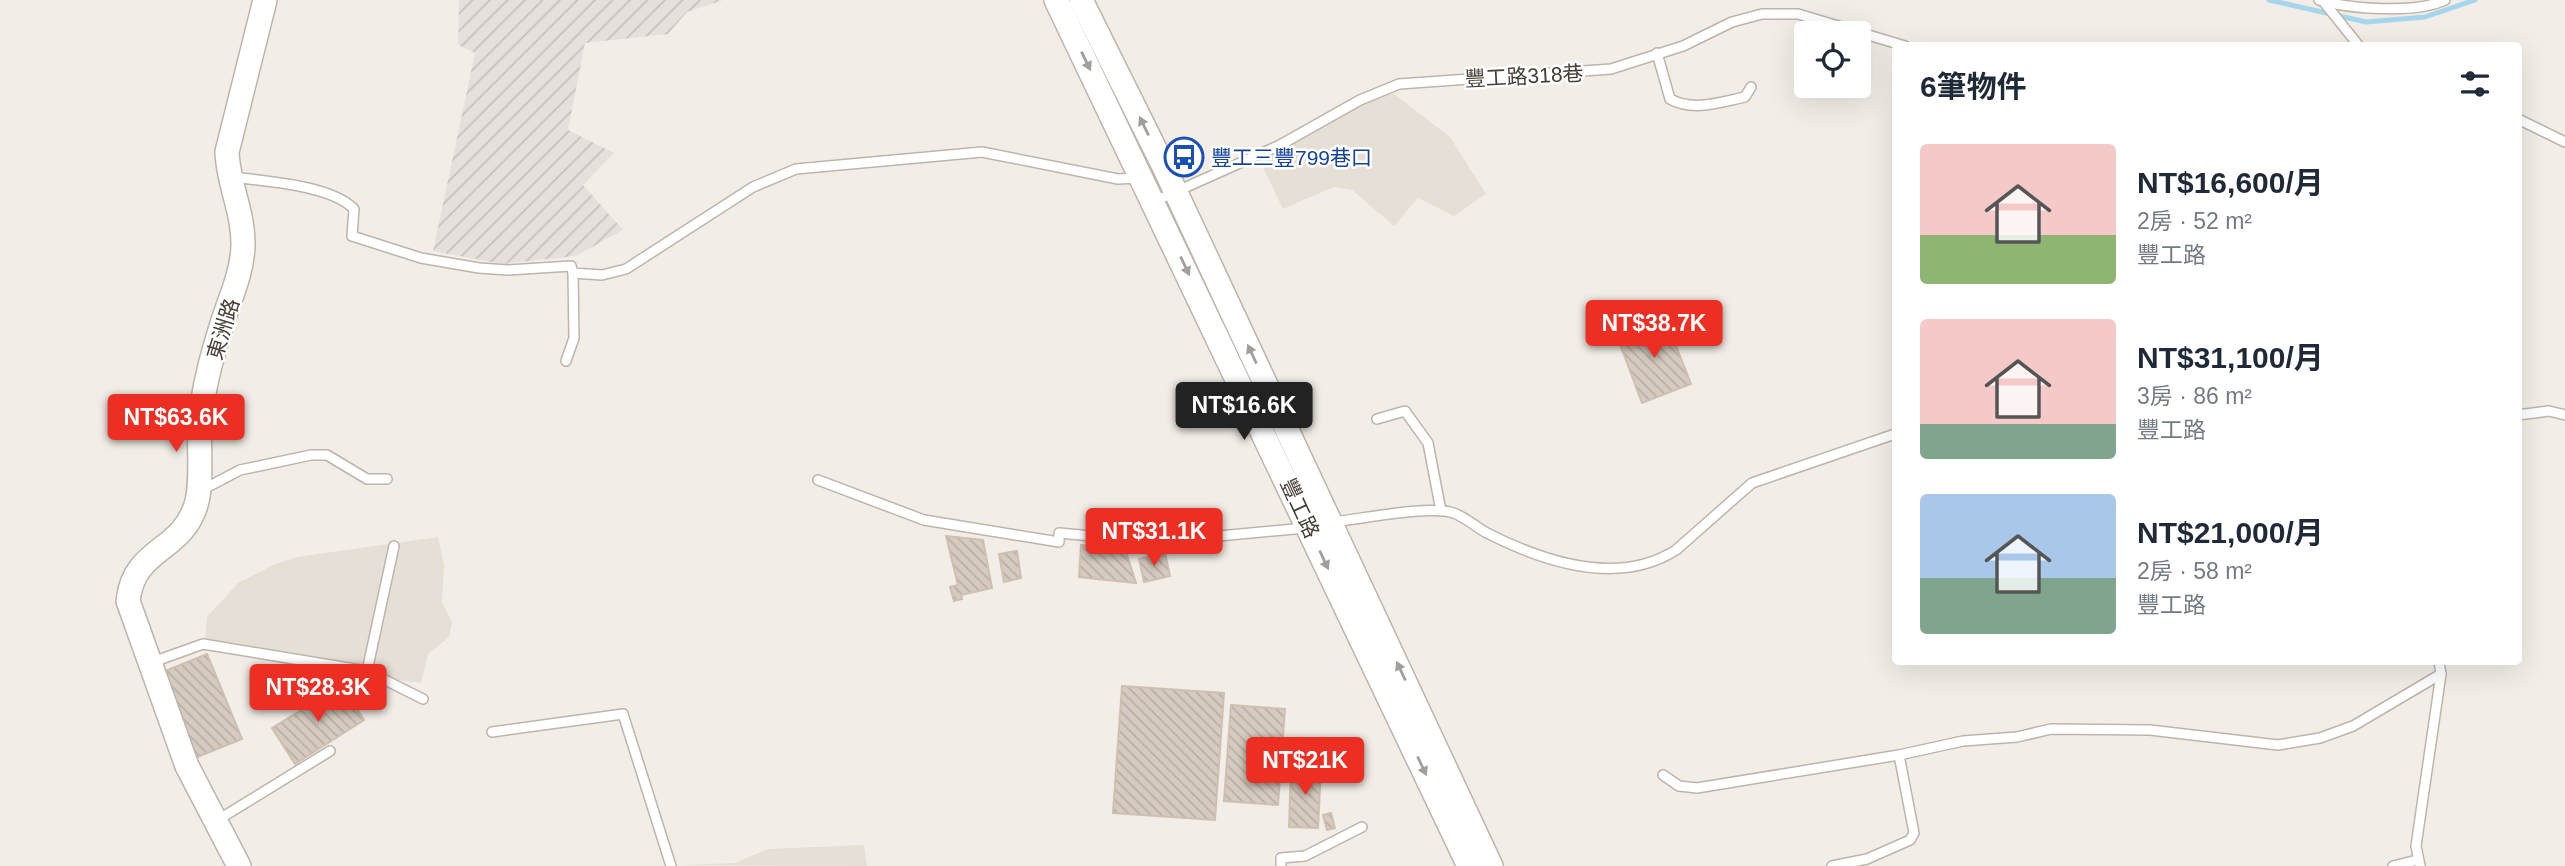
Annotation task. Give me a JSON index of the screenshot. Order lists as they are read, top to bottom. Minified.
{"streets":{"street":["東洲路","豐工路"],"lane":["豐工路318巷"]},"crossings":[["豐工路318巷","豐工路"]],"places":{"bus stop":["豐工三豐799巷口"]},"page":{"heading":"6筆物件","list":[{"name":"NT$16,600/月","note":"2房 · 52 m² · 豐工路"},{"name":"NT$31,100/月","note":"3房 · 86 m² · 豐工路"},{"name":"NT$21,000/月","note":"2房 · 58 m² · 豐工路"}],"price":["NT$38.7K","NT$16.6K","NT$63.6K","NT$31.1K","NT$28.3K","NT$21K"]}}
